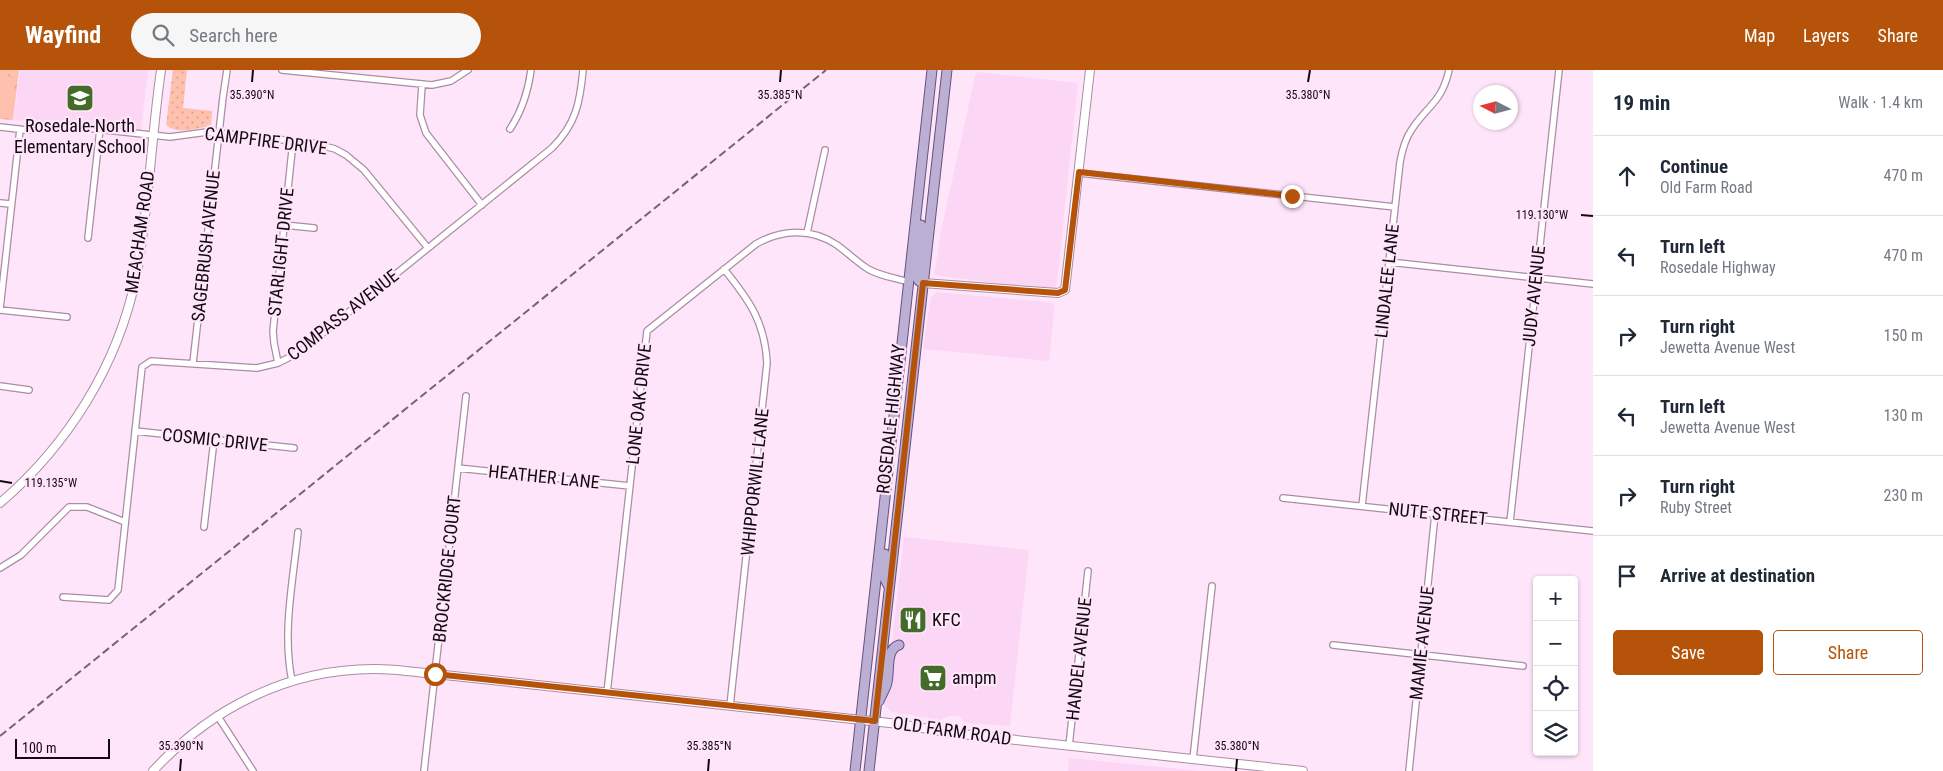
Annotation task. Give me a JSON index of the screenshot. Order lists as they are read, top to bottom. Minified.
{"streets":{"main road":["ROSEDALE HIGHWAY"],"street":["CAMPFIRE DRIVE","MEACHAM ROAD","SAGEBRUSH AVENUE","STARLIGHT DRIVE","LINDALEE LANE","JUDY AVENUE","COMPASS AVENUE","LONE OAK DRIVE","COSMIC DRIVE","HEATHER LANE","WHIPPORWILL LANE","NUTE STREET","BROCKRIDGE COURT","MAMIE AVENUE","HANDEL AVENUE","OLD FARM ROAD"]},"crossings":[["CAMPFIRE DRIVE","MEACHAM ROAD"],["CAMPFIRE DRIVE","SAGEBRUSH AVENUE"],["CAMPFIRE DRIVE","STARLIGHT DRIVE"],["CAMPFIRE DRIVE","COMPASS AVENUE"],["SAGEBRUSH AVENUE","COMPASS AVENUE"],["STARLIGHT DRIVE","COMPASS AVENUE"],["LINDALEE LANE","NUTE STREET"],["JUDY AVENUE","NUTE STREET"],["COMPASS AVENUE","COSMIC DRIVE"],["LONE OAK DRIVE","ROSEDALE HIGHWAY"],["LONE OAK DRIVE","HEATHER LANE"],["LONE OAK DRIVE","WHIPPORWILL LANE"],["LONE OAK DRIVE","OLD FARM ROAD"],["ROSEDALE HIGHWAY","OLD FARM ROAD"],["HEATHER LANE","BROCKRIDGE COURT"],["WHIPPORWILL LANE","OLD FARM ROAD"],["NUTE STREET","MAMIE AVENUE"],["BROCKRIDGE COURT","OLD FARM ROAD"],["HANDEL AVENUE","OLD FARM ROAD"]],"places":{"school or university":["Rosedale-North Elementary School"],"restaurant":["KFC"],"supermarket":["ampm"]},"scale_bar":"100 m","north":"left","page":{"header":"Wayfind","search":"Search here","nav":["Map","Layers","Share"],"heading":["19 min","Walk · 1.4 km"],"list":[["Continue","Old Farm Road","470 m"],["Turn left","Rosedale Highway","470 m"],["Turn right","Jewetta Avenue West","150 m"],["Turn left","Jewetta Avenue West","130 m"],["Turn right","Ruby Street","230 m"],"Arrive at destination"],"map_buttons":["+","−"],"buttons":["Save","Share"],"scale":"100 m"},"coordinates":["35.390°N","35.385°N","35.380°N","119.130°W","119.135°W"]}
